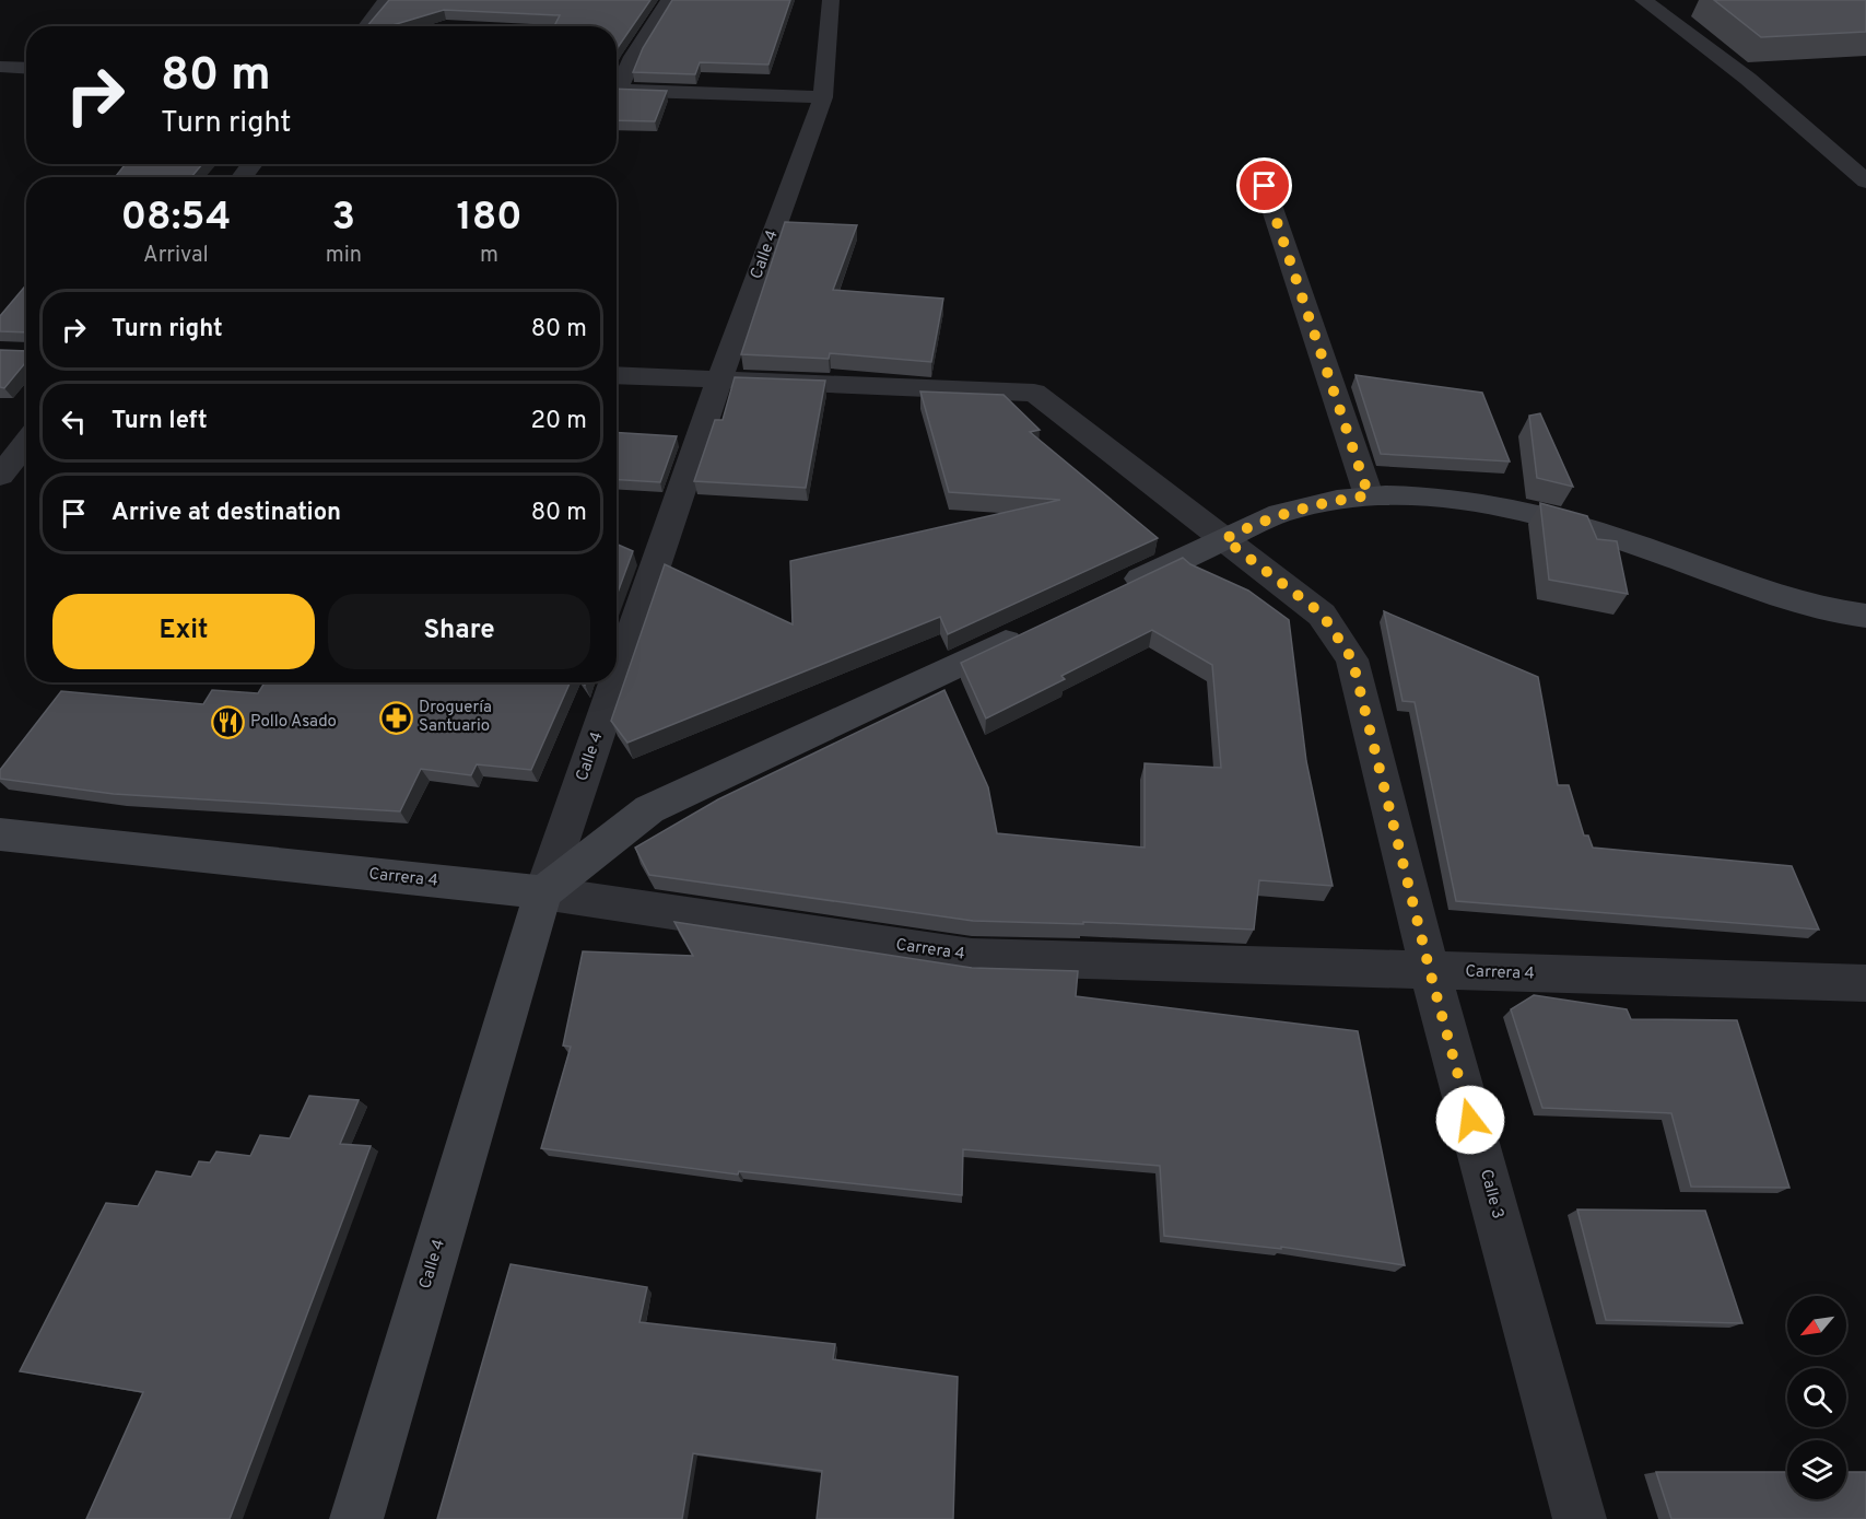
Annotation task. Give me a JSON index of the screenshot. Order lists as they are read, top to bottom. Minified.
{"streets":{"main road":["Calle 4","Carrera 4"],"street":["Calle 3"]},"crossings":[["Calle 4","Carrera 4"],["Calle 4","Calle 3"],["Carrera 4","Calle 3"]],"places":{"pharmacy":["Droguería Santuario"],"restaurant":["Pollo Asado"]},"north":"bottom left","page":{"turn":["80 m","Turn right"],"eta":["08:54","Arrival","3","min","180","m"],"list":[{"name":"Turn right","value":"80 m"},{"name":"Turn left","value":"20 m"},{"name":"Arrive at destination","value":"80 m"}],"buttons":["Exit","Share"]}}
